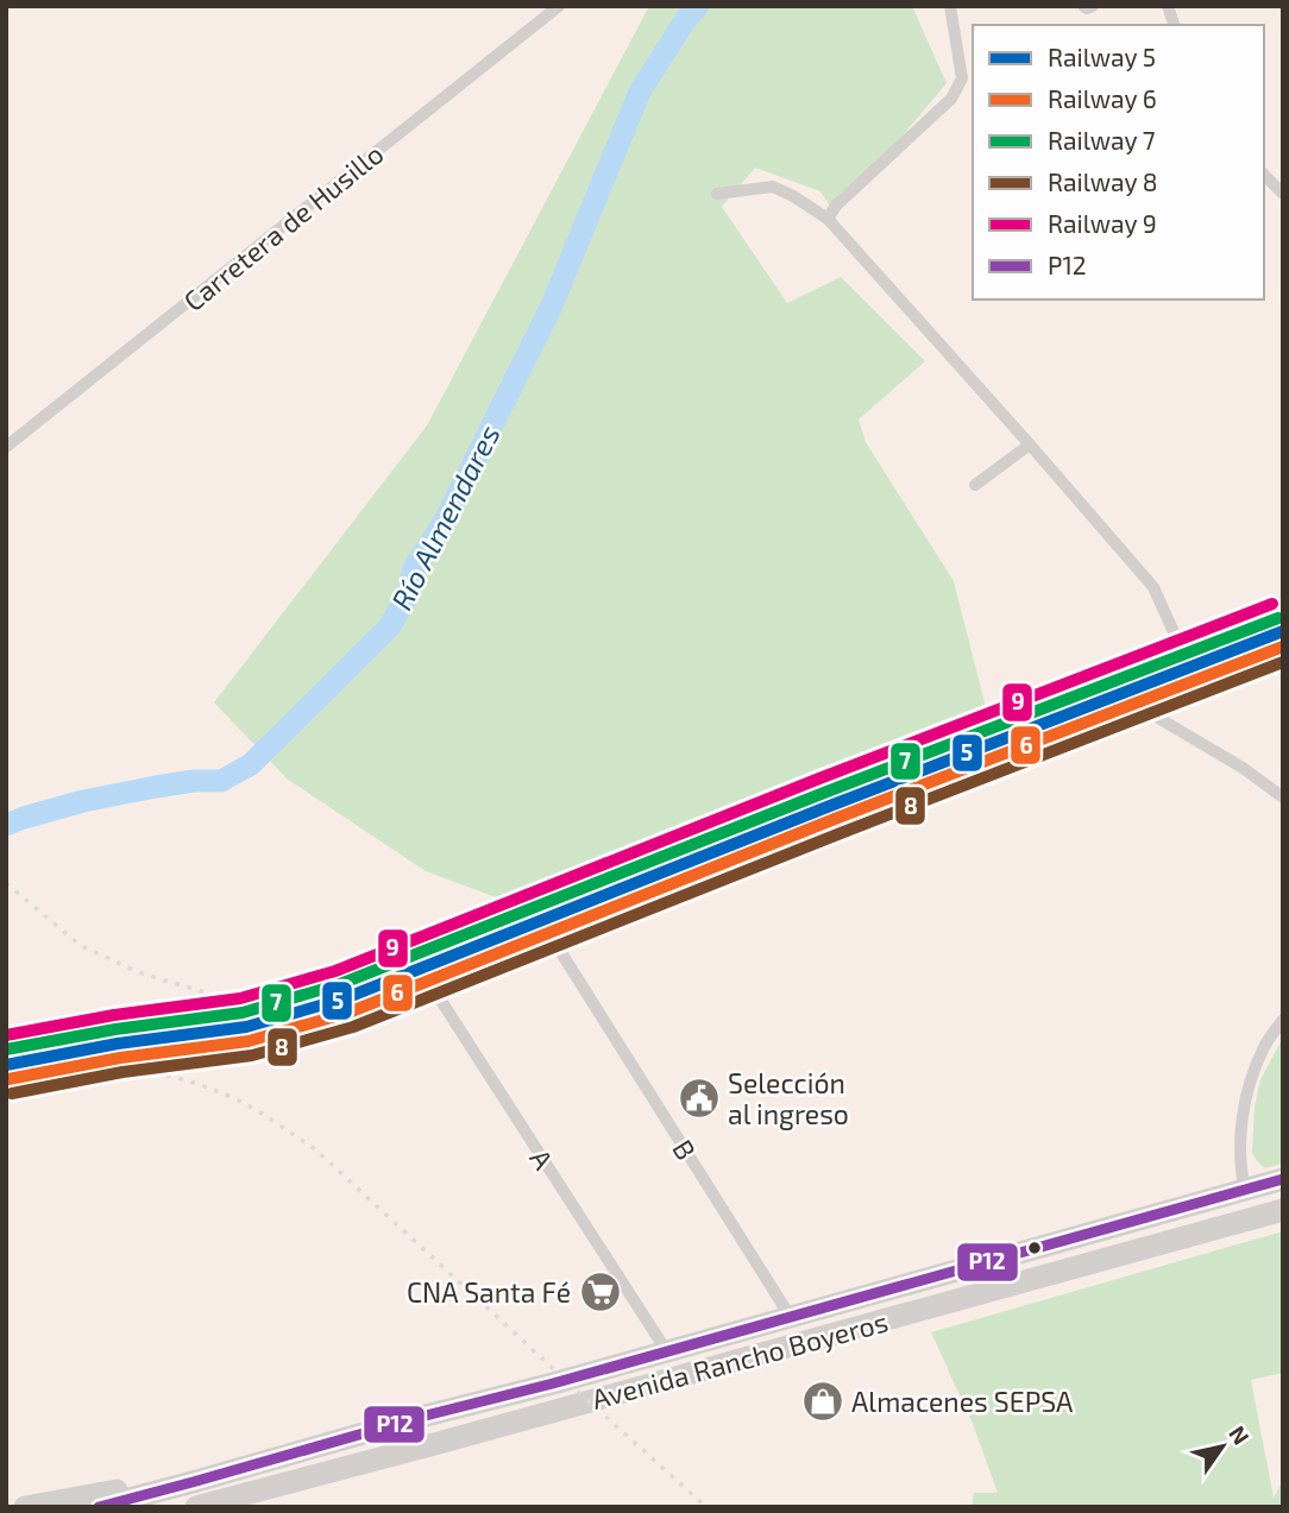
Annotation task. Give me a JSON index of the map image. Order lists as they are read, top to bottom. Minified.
{"streets":{"highway":["Avenida Rancho Boyeros"],"street":["Carretera de Husillo","B","A"]},"crossings":[["B","Avenida Rancho Boyeros"],["A","Avenida Rancho Boyeros"]],"water":["Río Almendares"],"places":{"public building":["Selección al ingreso"],"supermarket":["CNA Santa Fé"],"shop":["Almacenes SEPSA"]},"lines":["rail line 9","rail line 7","rail line 5","rail line 6","rail line 8","transit line P12"],"legend":["Railway 5","Railway 6","Railway 7","Railway 8","Railway 9","P12"],"north":"top right"}
